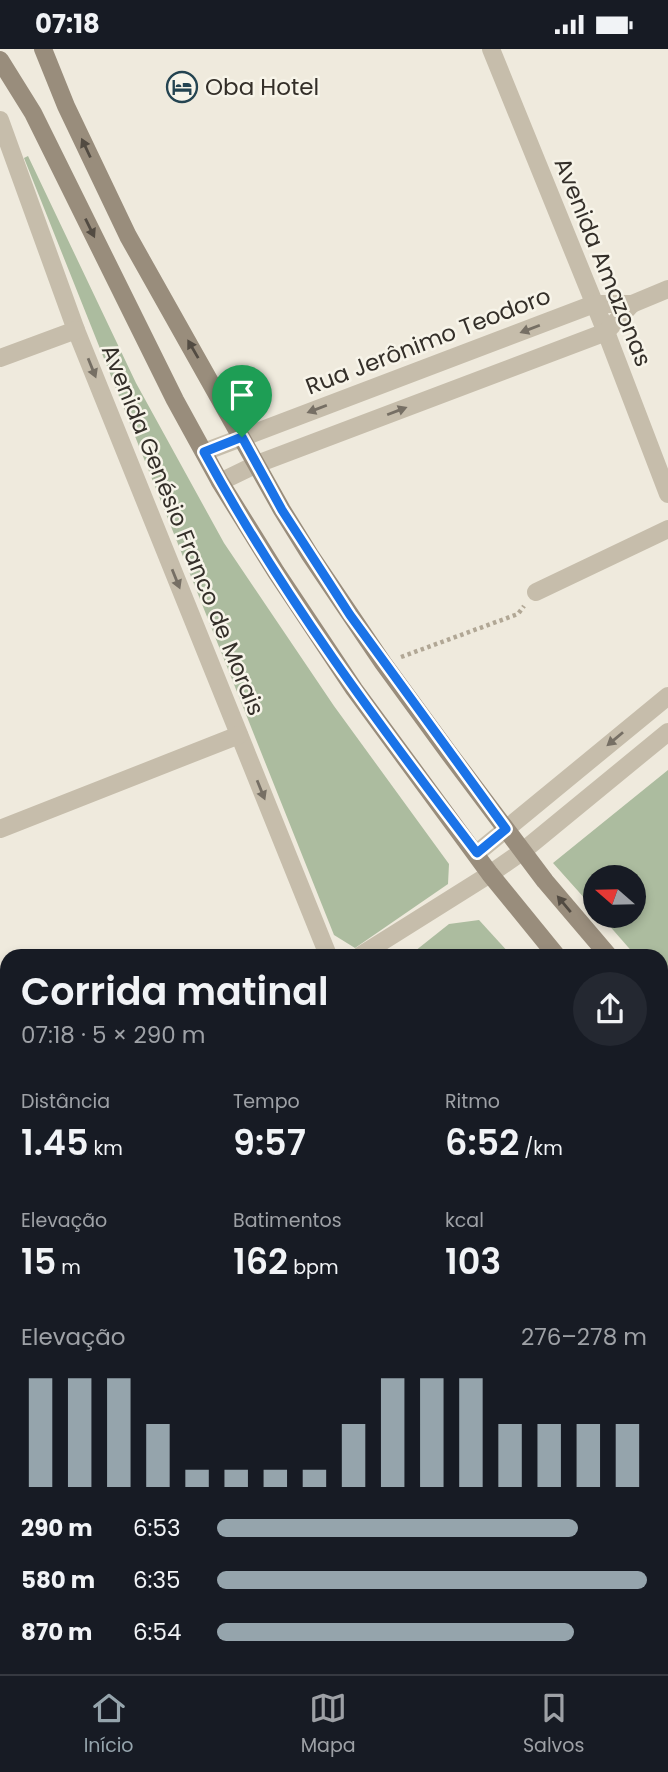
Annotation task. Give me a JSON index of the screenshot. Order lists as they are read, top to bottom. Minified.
{"streets":{"street":["Avenida Amazonas","Rua Jerônimo Teodoro","Avenida Genésio Franco de Morais"]},"crossings":[["Avenida Amazonas","Rua Jerônimo Teodoro"]],"one_way":["Avenida Genésio Franco de Morais"],"places":{"hotel":["Oba Hotel"]},"north":"left","page":{"status":"07:18","heading":["Corrida matinal","07:18 · 5 × 290 m"],"stats":[["Distância","1.45 km"],["Tempo","9:57"],["Ritmo","6:52 /km"],["Elevação","15 m"],["Batimentos","162 bpm"],["kcal","103"]],"chart":["Elevação","276–278 m"],"list":[{"name":"290 m","note":"6:53"},{"name":"580 m","note":"6:35"},{"name":"870 m","note":"6:54"}],"tabs":["Início","Mapa","Salvos"]}}
